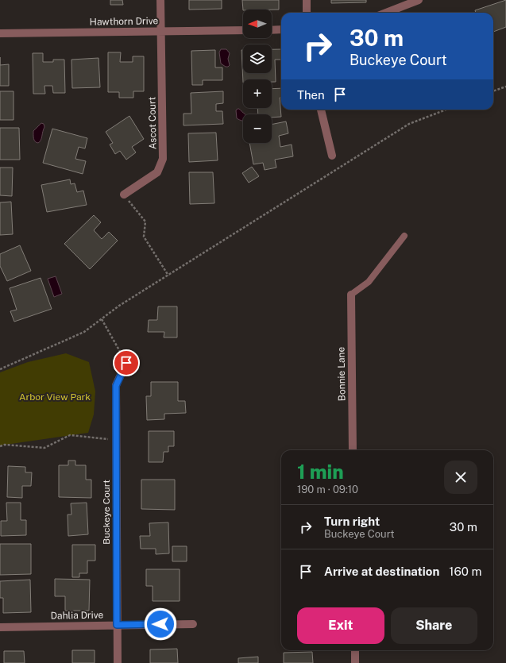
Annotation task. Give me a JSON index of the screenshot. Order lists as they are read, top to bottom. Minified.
{"streets":{"street":["Hawthorn Drive","Ascot Court","Bonnie Lane","Buckeye Court","Dahlia Drive"]},"crossings":[["Hawthorn Drive","Ascot Court"],["Buckeye Court","Dahlia Drive"]],"parks":["Arbor View Park"],"north":"left","page":{"map_buttons":["+","−"],"turn":["30 m","Buckeye Court"],"then":"Then","heading":["1 min","190 m · 09:10"],"list":[{"name":"Turn right","note":"Buckeye Court","value":"30 m"},{"name":"Arrive at destination","value":"160 m"}],"buttons":["Exit","Share"]}}
